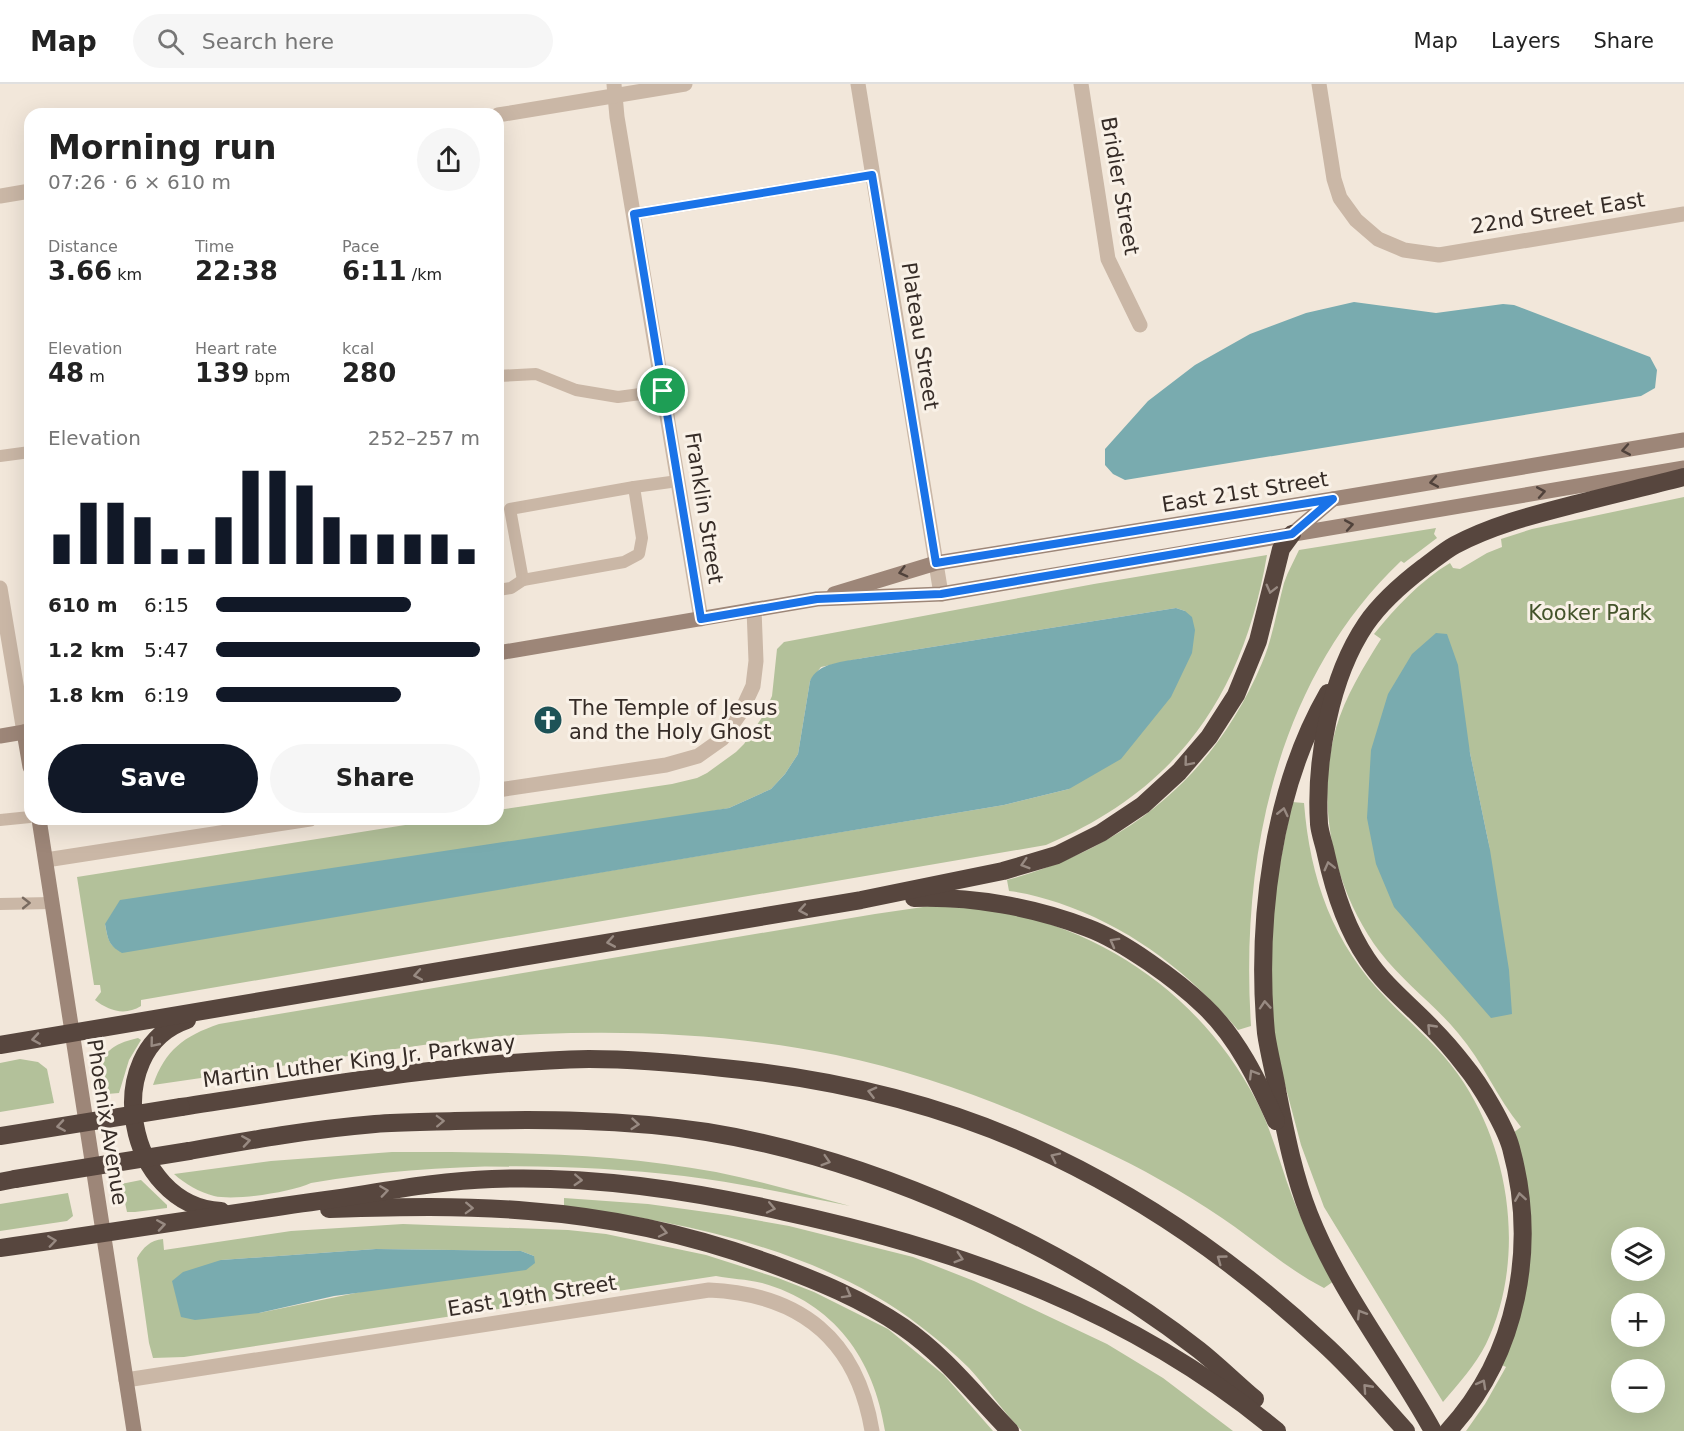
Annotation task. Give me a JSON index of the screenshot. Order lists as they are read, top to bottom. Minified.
{"streets":{"highway":["Martin Luther King Jr. Parkway"],"main road":["East 21st Street","Phoenix Avenue"],"street":["Bridier Street","22nd Street East","Plateau Street","Franklin Street","East 19th Street"]},"crossings":[["Plateau Street","East 21st Street"],["East 21st Street","Franklin Street"],["Phoenix Avenue","East 19th Street"]],"parks":["Kooker Park"],"places":{"church":["The Temple of Jesus and the Holy Ghost"]},"page":{"header":"Map","search":"Search here","nav":["Map","Layers","Share"],"heading":["Morning run","07:26 · 6 × 610 m"],"stats":[["Distance","3.66 km"],["Time","22:38"],["Pace","6:11 /km"],["Elevation","48 m"],["Heart rate","139 bpm"],["kcal","280"]],"chart":["Elevation","252–257 m"],"list":[{"name":"610 m","note":"6:15"},{"name":"1.2 km","note":"5:47"},{"name":"1.8 km","note":"6:19"}],"buttons":["Save","Share"],"map_buttons":["+","−"]}}
